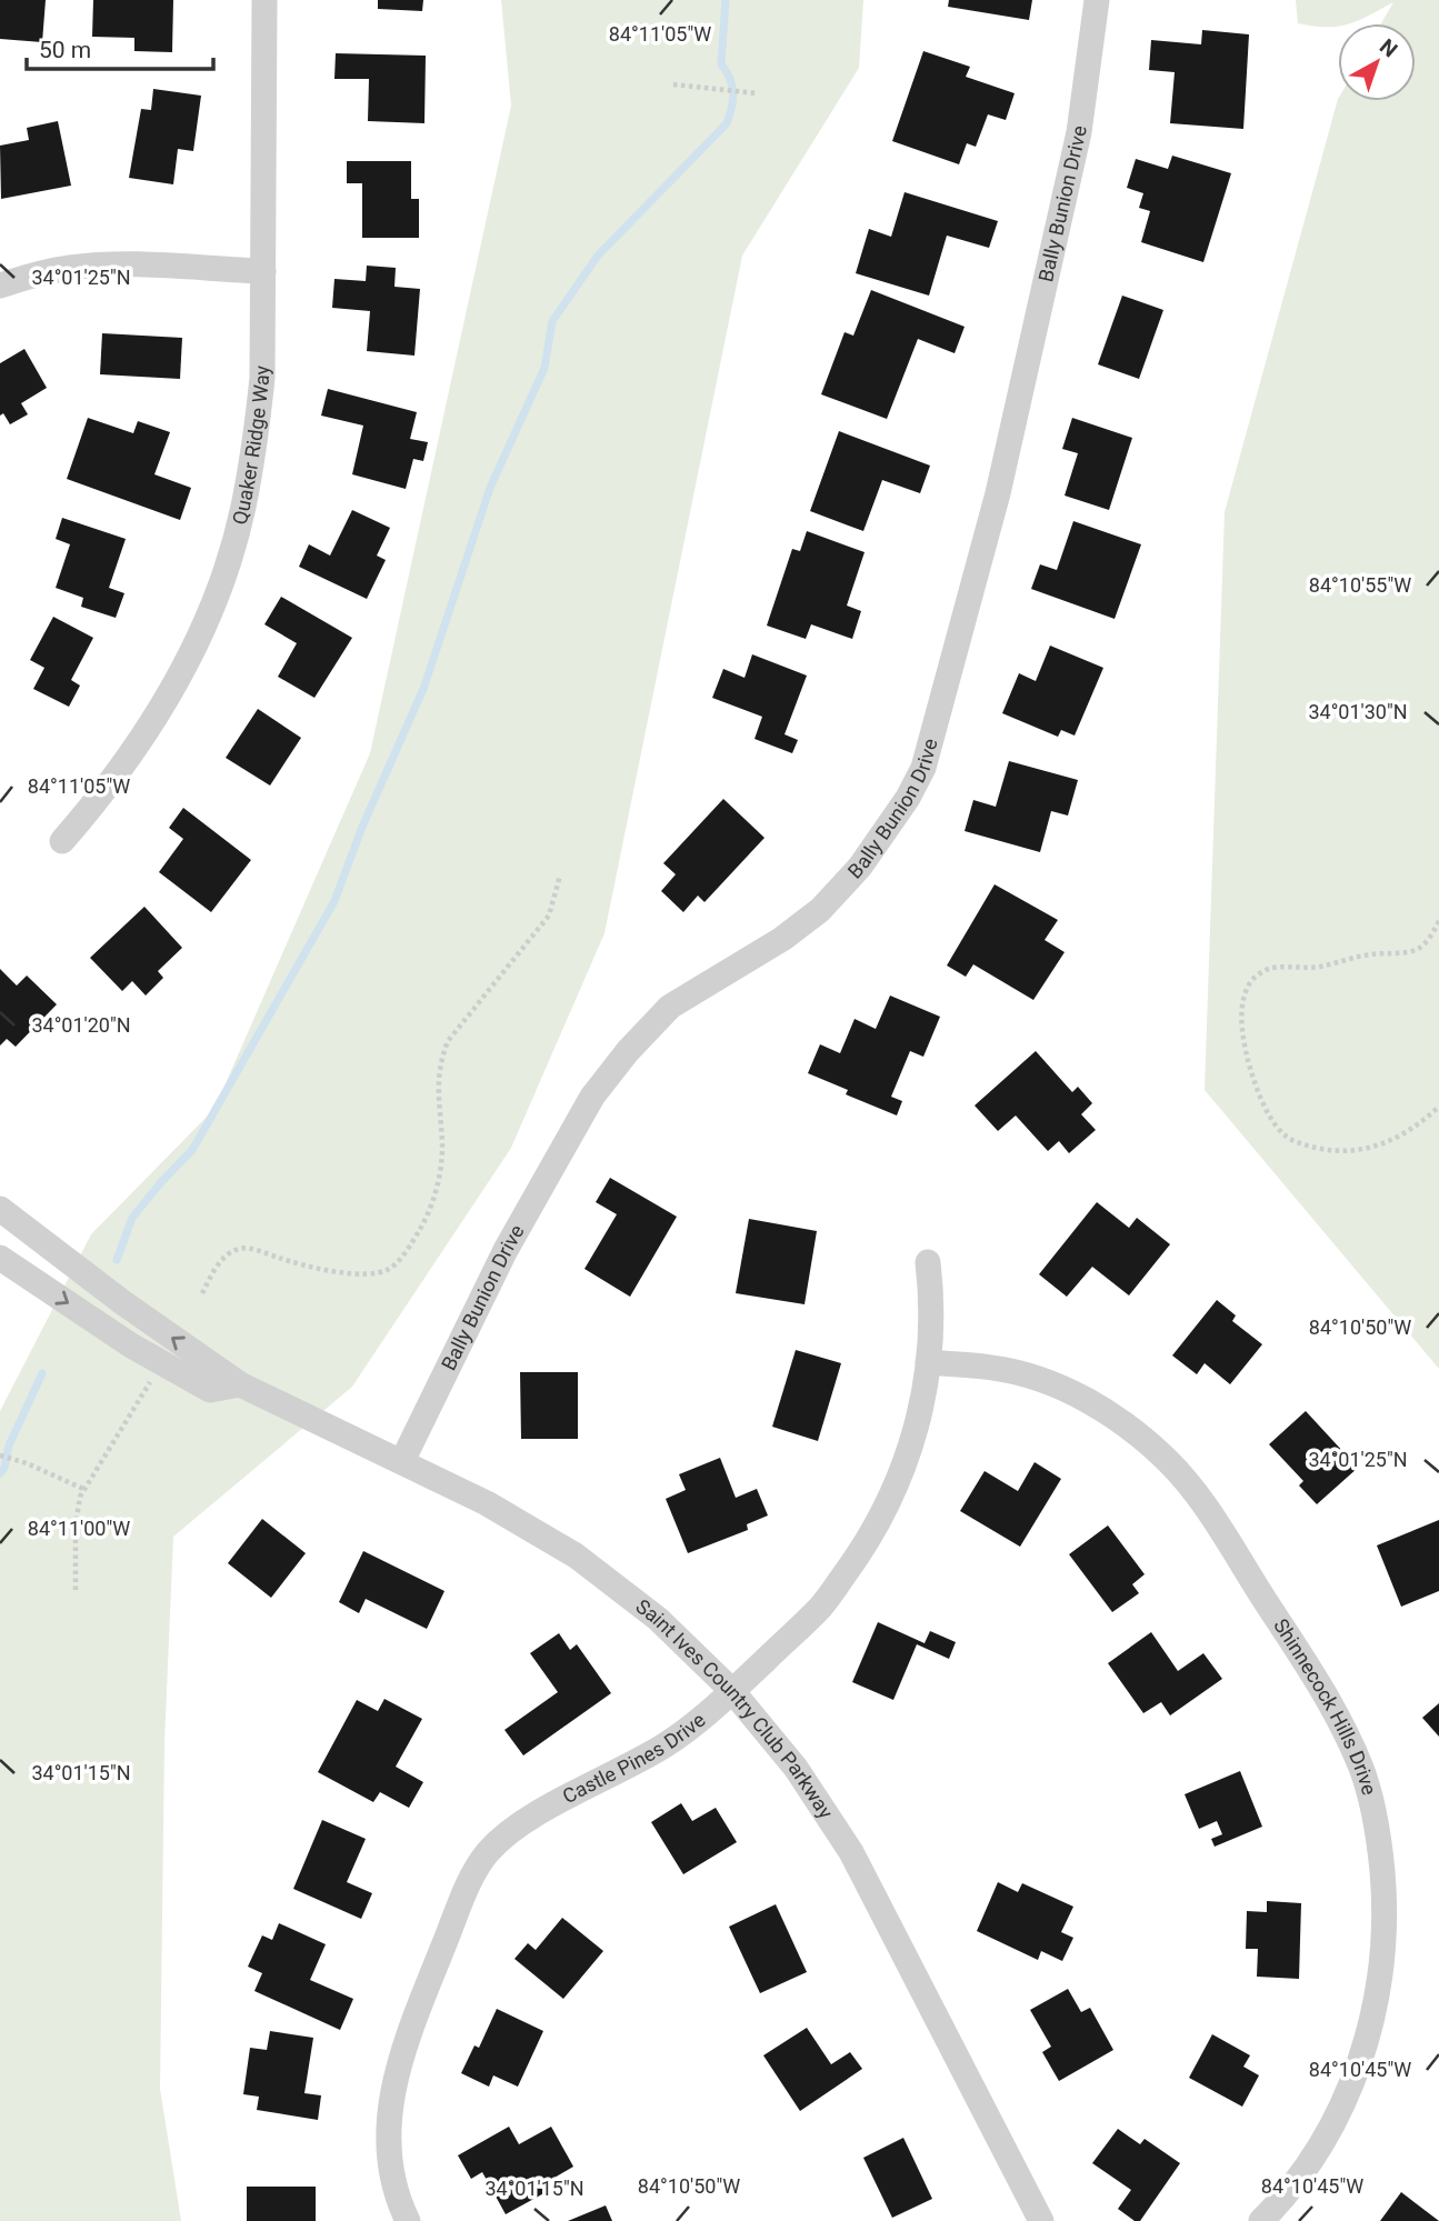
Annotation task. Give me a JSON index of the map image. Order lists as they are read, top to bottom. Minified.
{"streets":{"street":["Bally Bunion Drive","Quaker Ridge Way","Shinnecock Hills Drive","Saint Ives Country Club Parkway","Castle Pines Drive"]},"crossings":[["Bally Bunion Drive","Saint Ives Country Club Parkway"],["Shinnecock Hills Drive","Castle Pines Drive"],["Saint Ives Country Club Parkway","Castle Pines Drive"]],"scale_bar":"50 m","north":"top right","coordinates":["84°11'05\"W","34°01'25\"N","84°10'55\"W","34°01'30\"N","34°01'20\"N","84°10'50\"W","84°11'00\"W","34°01'15\"N","84°10'45\"W"]}
